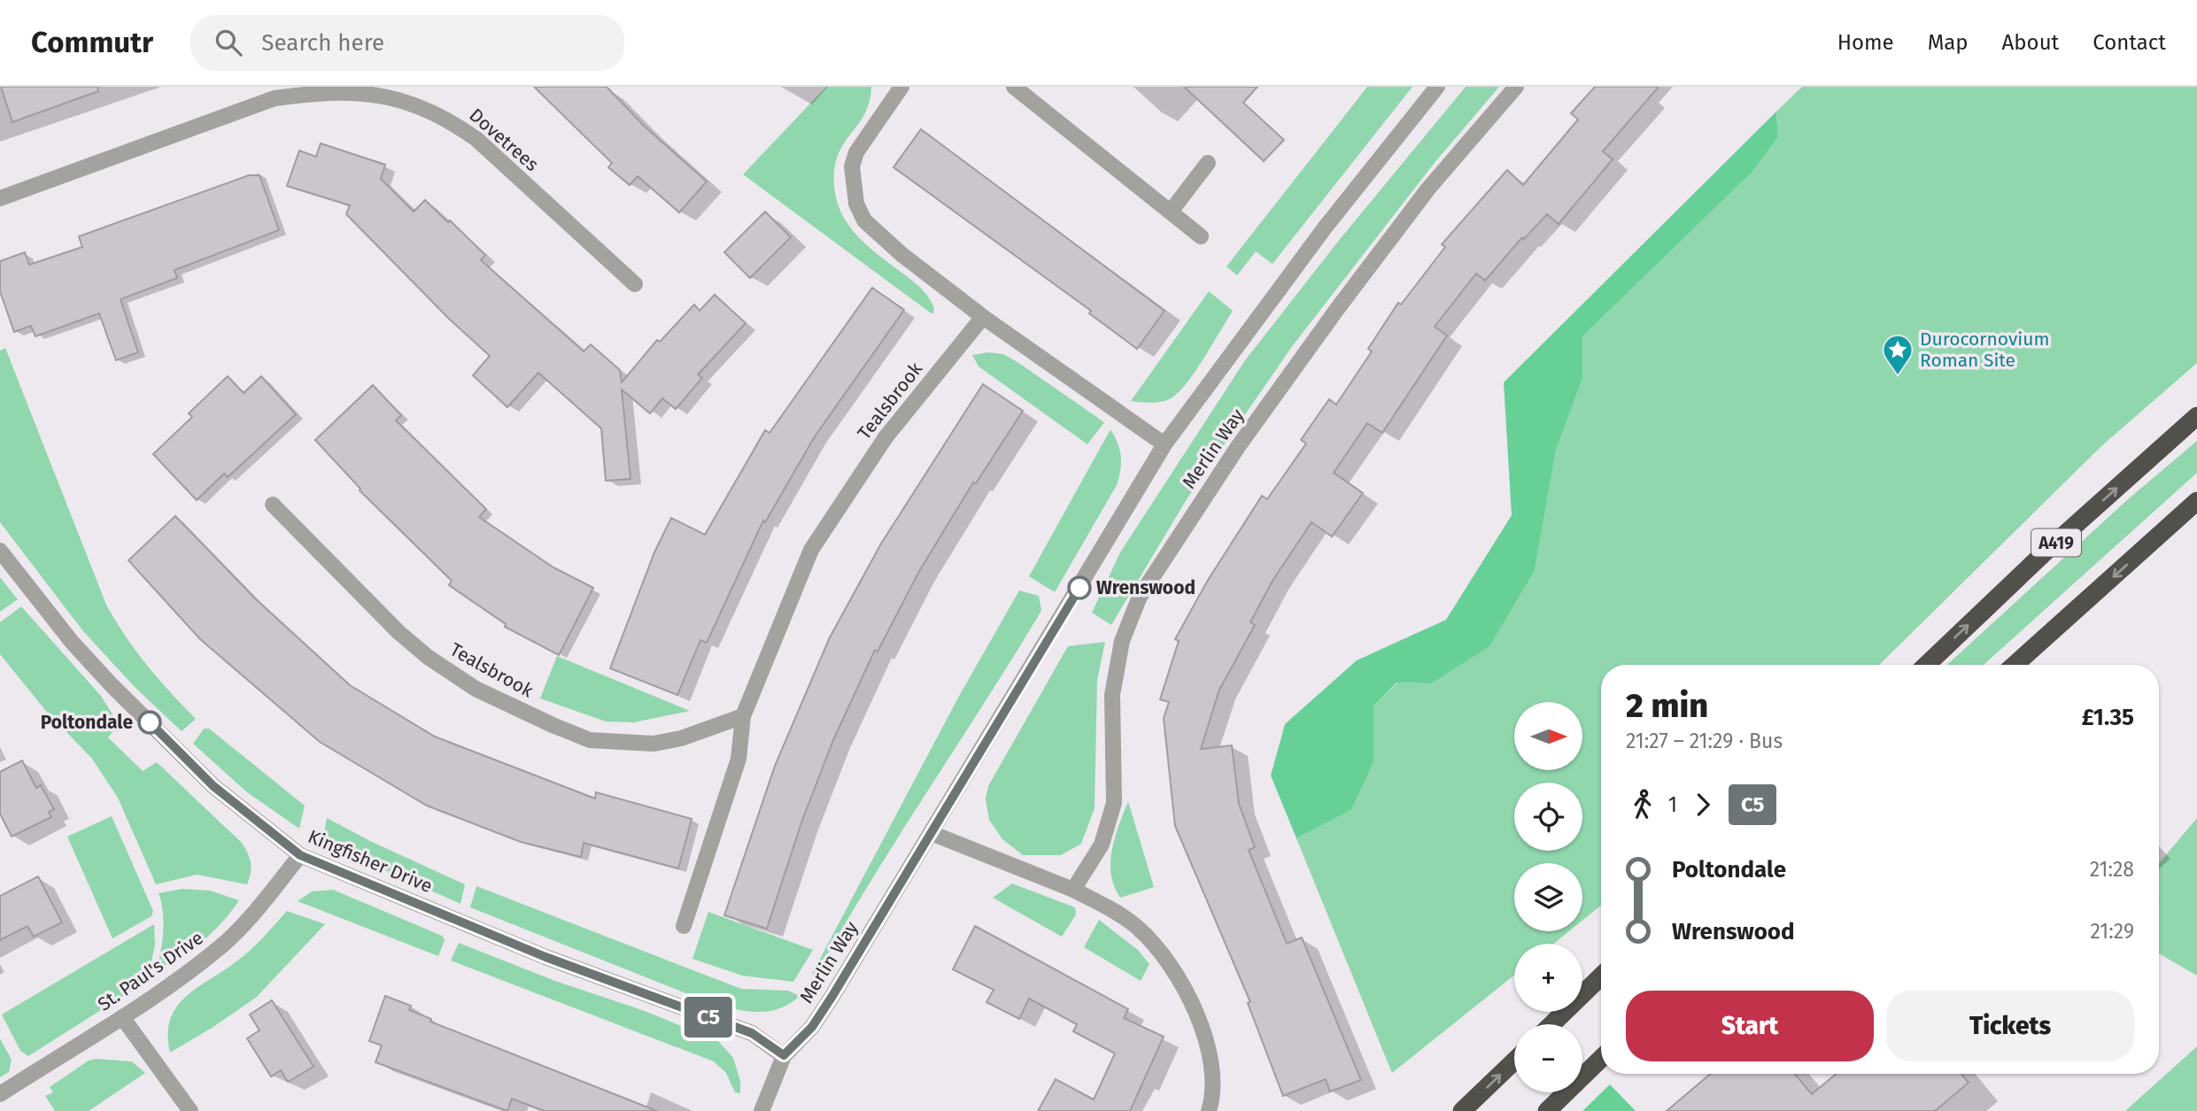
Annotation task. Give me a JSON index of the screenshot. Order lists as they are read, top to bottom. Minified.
{"streets":{"highway":["A419"],"street":["Dovetrees","Tealsbrook","Merlin Way","Kingfisher Drive","St. Paul's Drive"]},"crossings":[["Merlin Way","Kingfisher Drive"],["Kingfisher Drive","St. Paul's Drive"]],"places":{"place":["Durocornovium Roman Site"],"other":["Wrenswood","Poltondale"]},"lines":["bus line C5"],"north":"right","page":{"header":"Commutr","search":"Search here","nav":["Home","Map","About","Contact"],"on_map":"C5","heading":["2 min","21:27 – 21:29 · Bus","£1.35"],"map_buttons":["+","−"],"legs":["1","C5"],"list":[{"name":"Poltondale","value":"21:28"},{"name":"Wrenswood","value":"21:29"}],"buttons":["Start","Tickets"]}}
